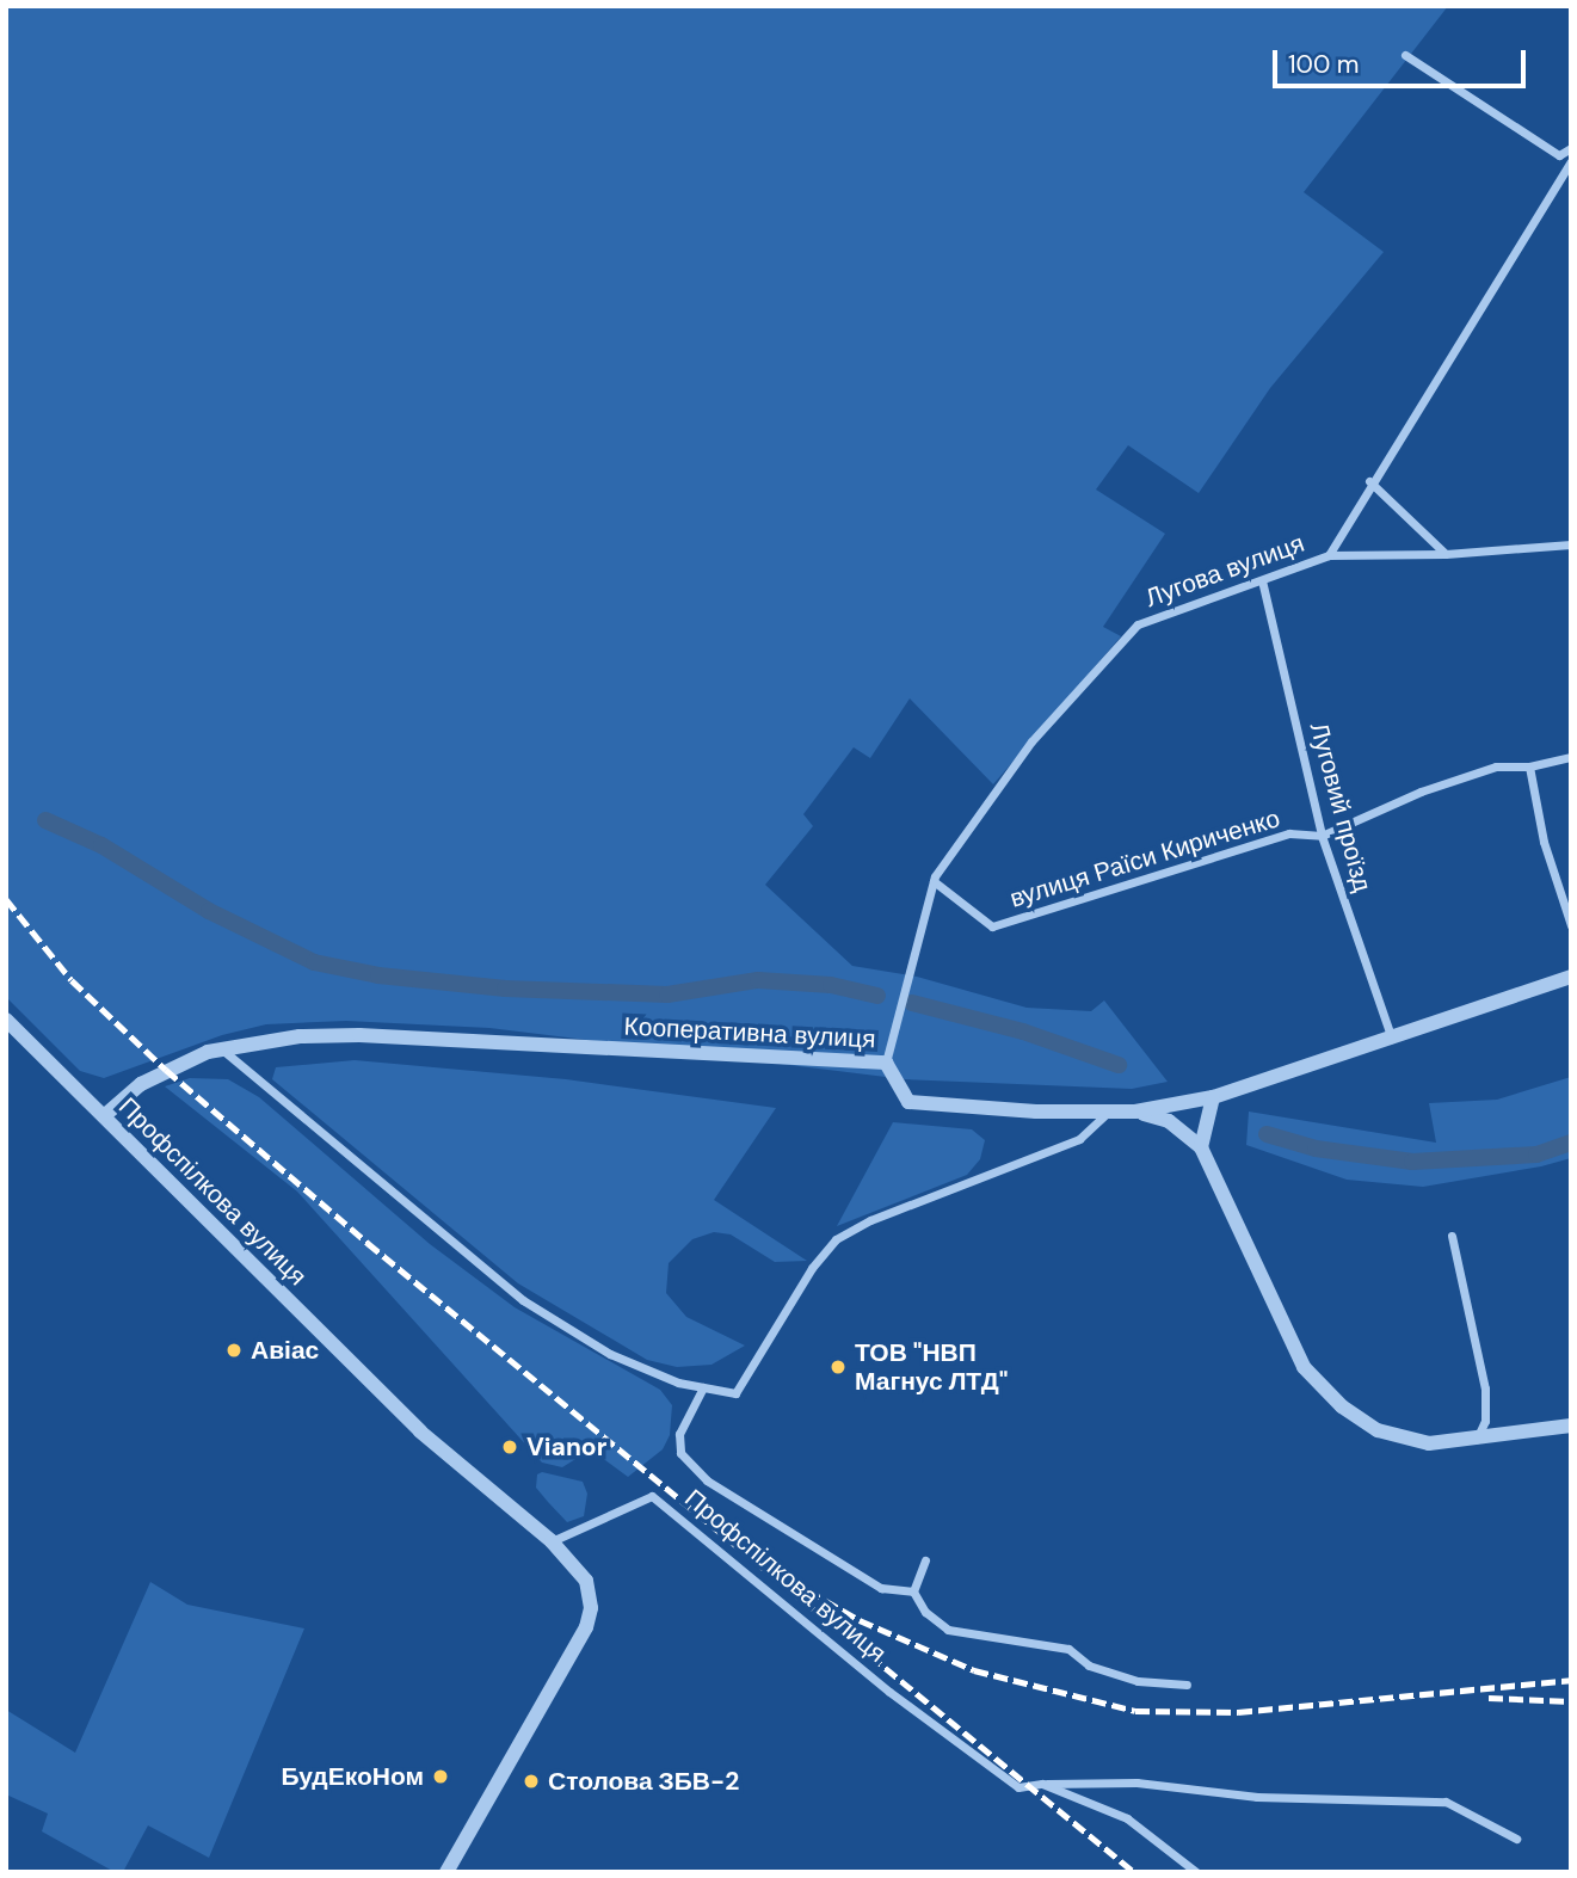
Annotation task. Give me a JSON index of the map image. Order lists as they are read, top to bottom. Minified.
{"streets":{"street":["Лугова вулиця","Луговий проїзд","вулиця Раїси Кириченко","Кооперативна вулиця","Профспілкова вулиця"]},"crossings":[["Лугова вулиця","Луговий проїзд"],["Лугова вулиця","вулиця Раїси Кириченко"],["Лугова вулиця","Кооперативна вулиця"],["Луговий проїзд","вулиця Раїси Кириченко"],["Луговий проїзд","Кооперативна вулиця"],["Кооперативна вулиця","Профспілкова вулиця"]],"places":["Авіас","ТОВ \"НВП Магнус ЛТД\"","Vianor","БудЕкоНом","Столова ЗБВ-2"],"scale_bar":"100 m"}
